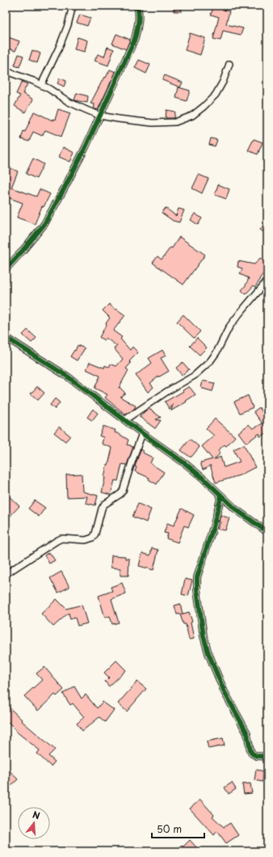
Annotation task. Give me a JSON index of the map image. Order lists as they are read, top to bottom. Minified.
{"scale_bar":"50 m","north":"top"}
